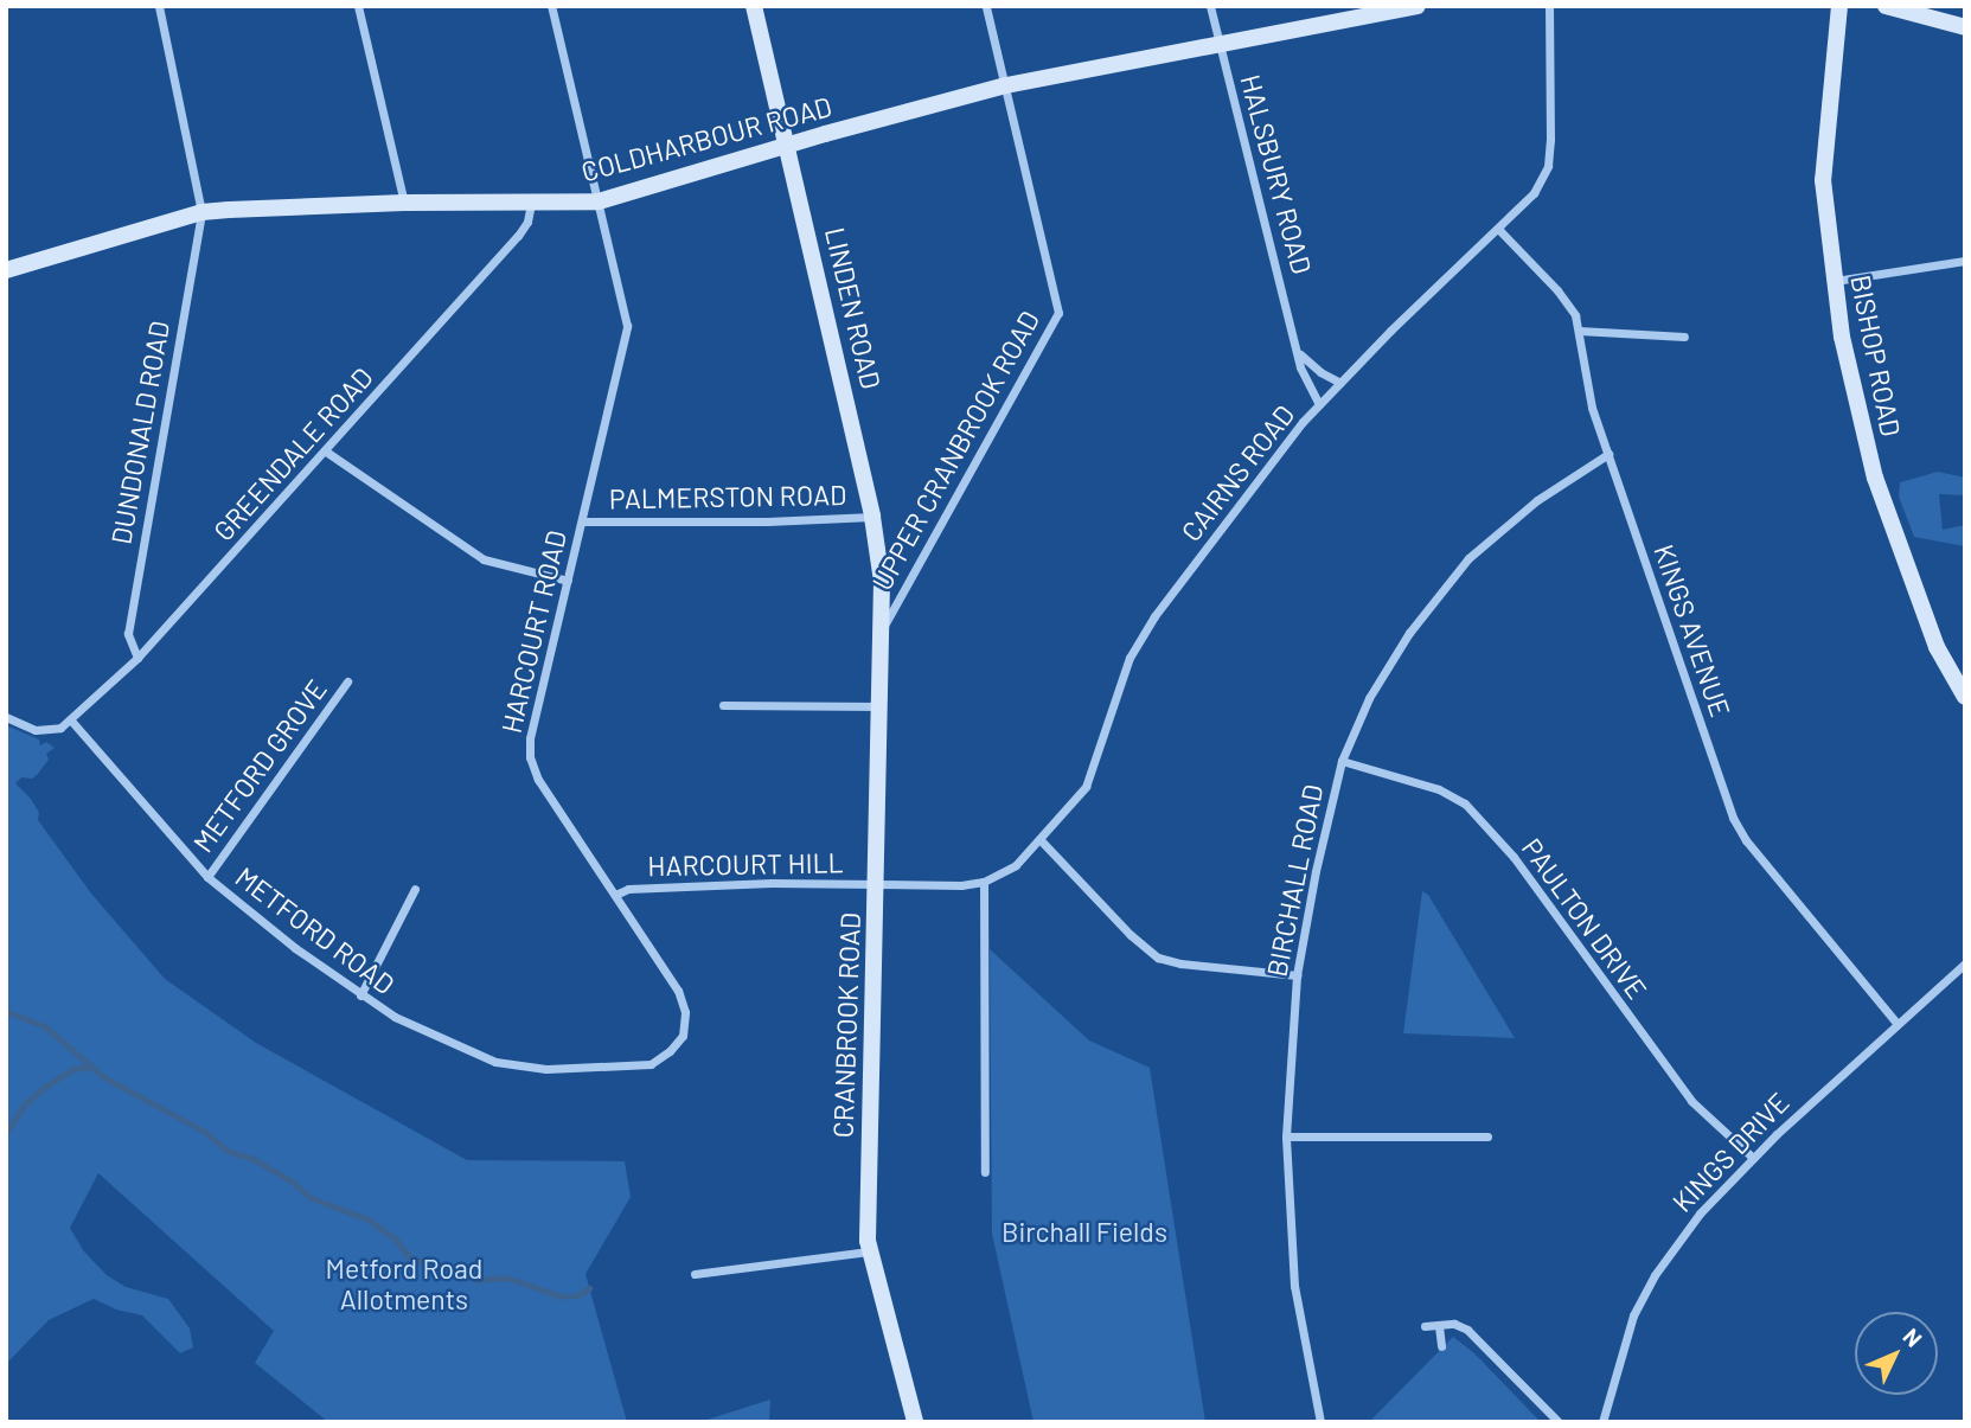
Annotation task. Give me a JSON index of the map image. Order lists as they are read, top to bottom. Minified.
{"streets":{"main road":["COLDHARBOUR ROAD","LINDEN ROAD","BISHOP ROAD","CRANBROOK ROAD"],"street":["HALSBURY ROAD","DUNDONALD ROAD","UPPER CRANBROOK ROAD","GREENDALE ROAD","CAIRNS ROAD","PALMERSTON ROAD","KINGS AVENUE","HARCOURT ROAD","METFORD GROVE","HARCOURT HILL","BIRCHALL ROAD","PAULTON DRIVE","METFORD ROAD","KINGS DRIVE"]},"crossings":[["COLDHARBOUR ROAD","HALSBURY ROAD"],["COLDHARBOUR ROAD","LINDEN ROAD"],["COLDHARBOUR ROAD","DUNDONALD ROAD"],["COLDHARBOUR ROAD","UPPER CRANBROOK ROAD"],["COLDHARBOUR ROAD","GREENDALE ROAD"],["COLDHARBOUR ROAD","HARCOURT ROAD"],["HALSBURY ROAD","CAIRNS ROAD"],["LINDEN ROAD","UPPER CRANBROOK ROAD"],["LINDEN ROAD","PALMERSTON ROAD"],["LINDEN ROAD","CRANBROOK ROAD"],["DUNDONALD ROAD","GREENDALE ROAD"],["UPPER CRANBROOK ROAD","CRANBROOK ROAD"],["GREENDALE ROAD","METFORD ROAD"],["CAIRNS ROAD","KINGS AVENUE"],["CAIRNS ROAD","HARCOURT HILL"],["CAIRNS ROAD","CRANBROOK ROAD"],["PALMERSTON ROAD","HARCOURT ROAD"],["KINGS AVENUE","BIRCHALL ROAD"],["KINGS AVENUE","KINGS DRIVE"],["HARCOURT ROAD","HARCOURT HILL"],["HARCOURT ROAD","METFORD ROAD"],["METFORD GROVE","METFORD ROAD"],["HARCOURT HILL","CRANBROOK ROAD"],["BIRCHALL ROAD","PAULTON DRIVE"],["PAULTON DRIVE","KINGS DRIVE"]],"parks":["Birchall Fields","Metford Road Allotments"],"north":"top right"}
